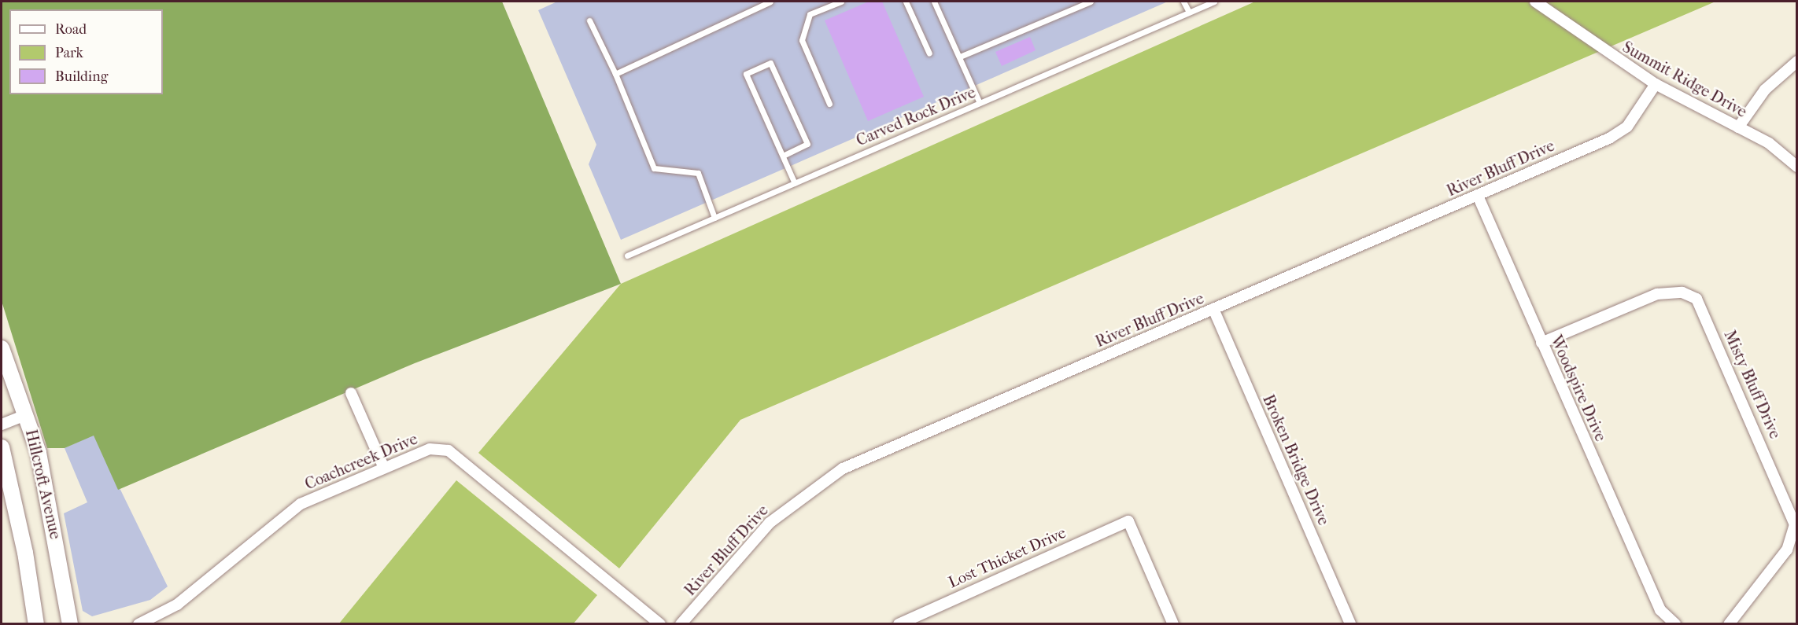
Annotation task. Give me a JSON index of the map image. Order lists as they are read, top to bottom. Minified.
{"streets":{"main road":["Hillcroft Avenue"],"street":["Summit Ridge Drive","River Bluff Drive","Misty Bluff Drive","Woodspire Drive","Broken Bridge Drive","Coachcreek Drive","Lost Thicket Drive"],"lane":["Carved Rock Drive"]},"crossings":[["Summit Ridge Drive","River Bluff Drive"],["River Bluff Drive","Woodspire Drive"],["River Bluff Drive","Broken Bridge Drive"],["Misty Bluff Drive","Woodspire Drive"]],"legend":["Road","Park","Building"]}
